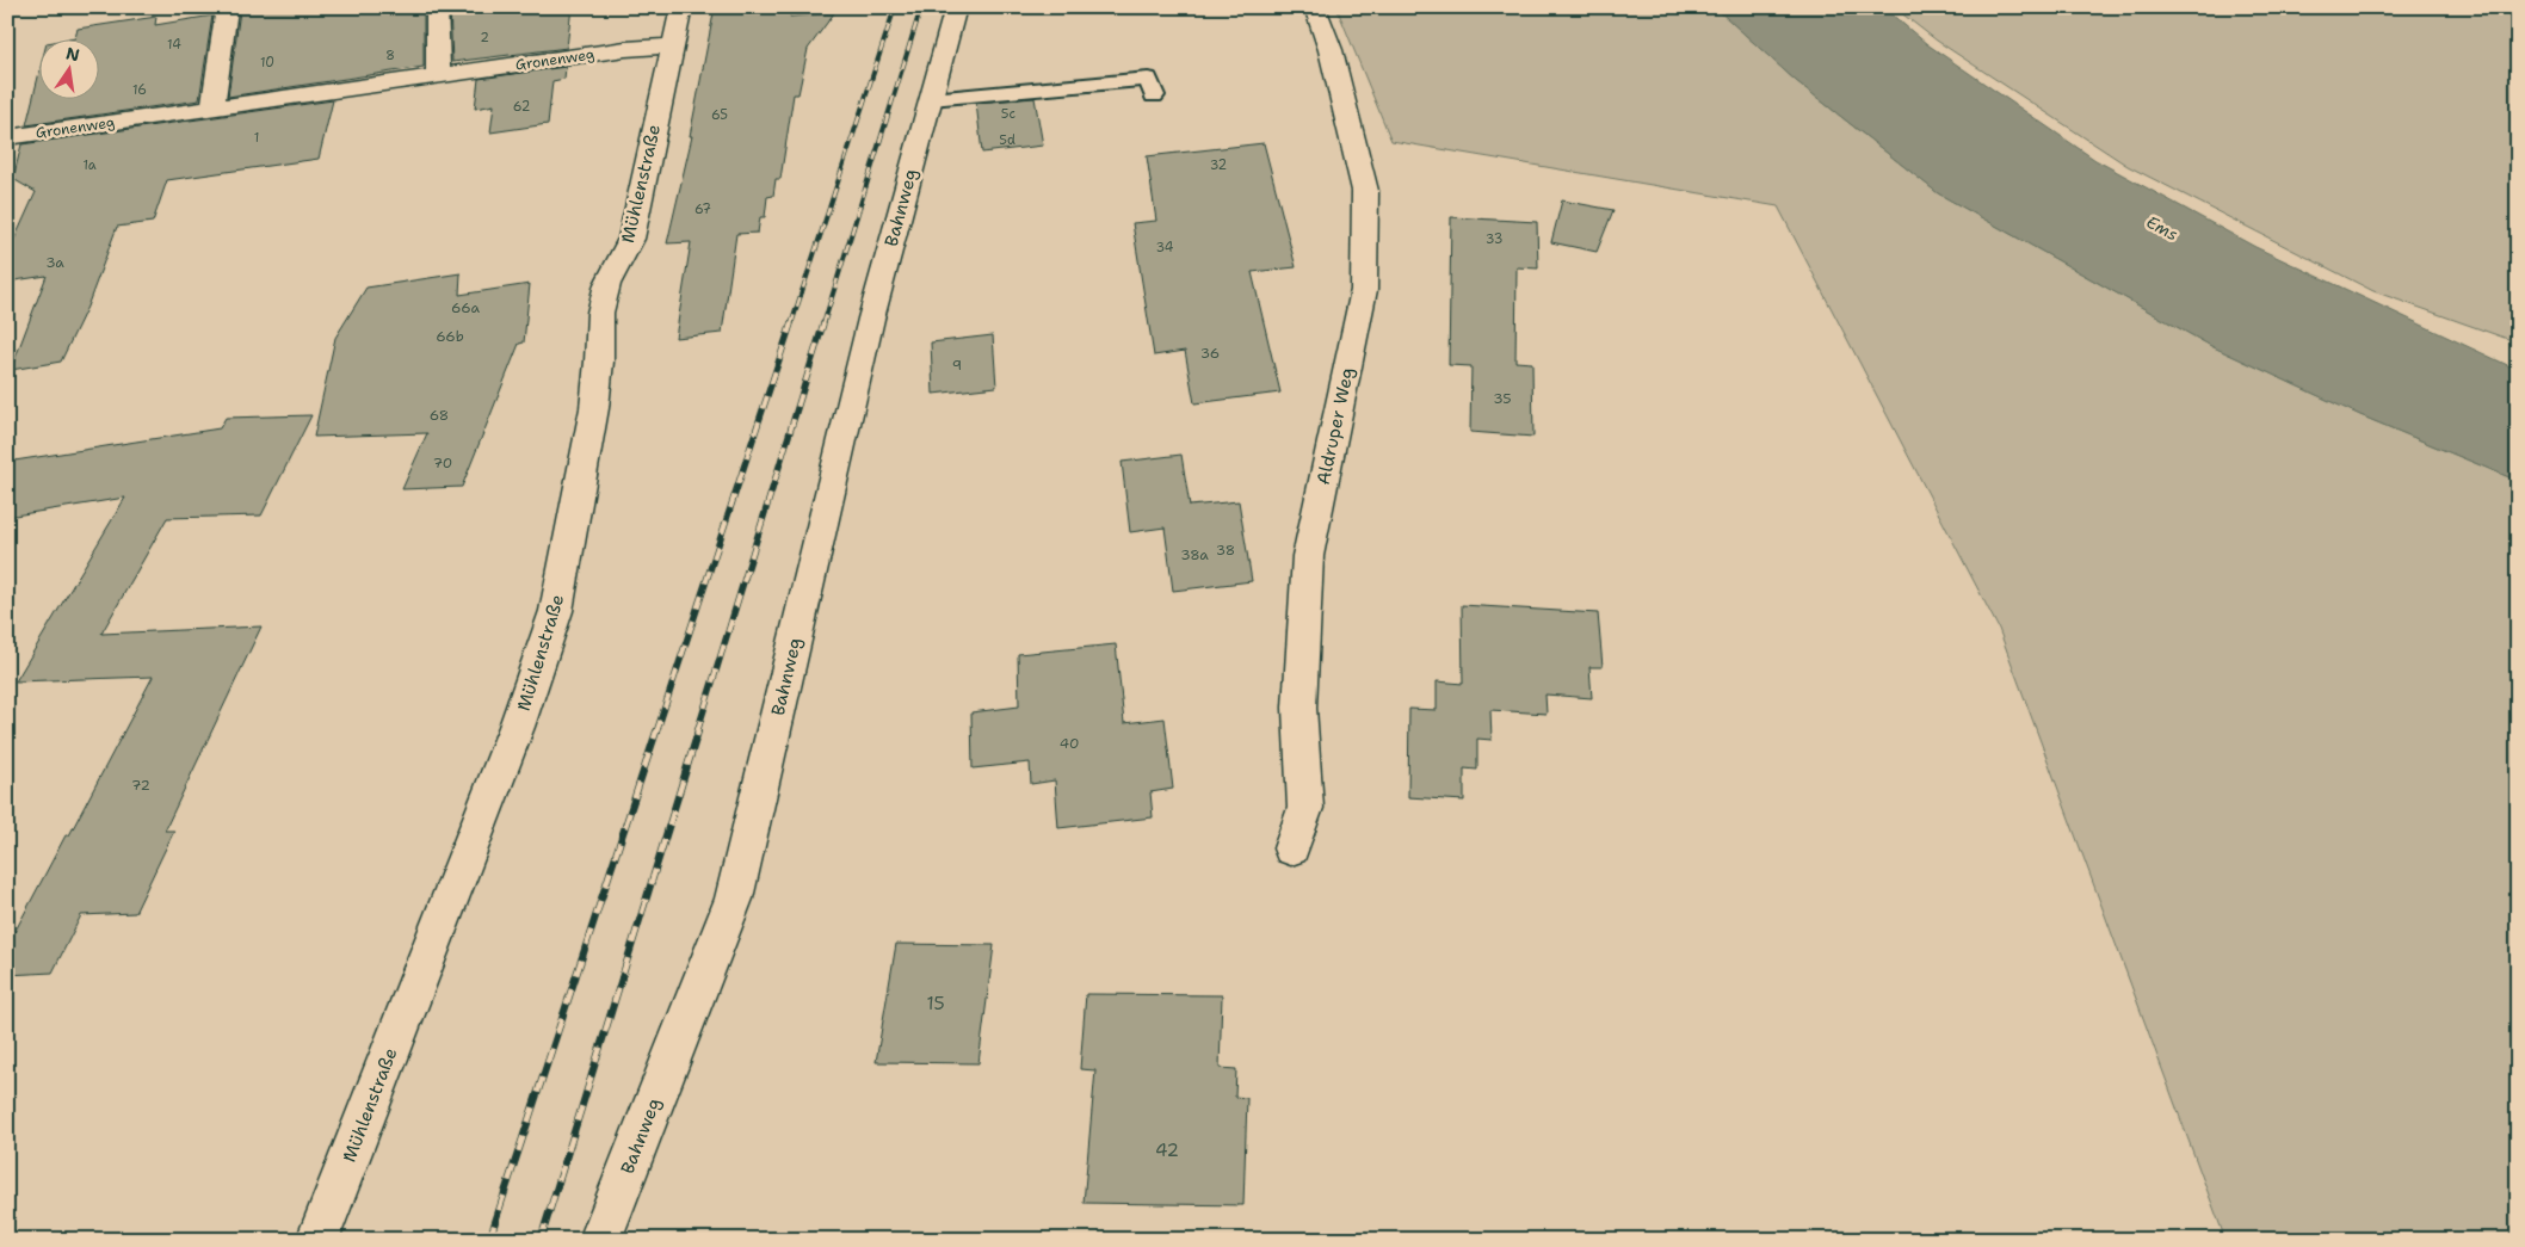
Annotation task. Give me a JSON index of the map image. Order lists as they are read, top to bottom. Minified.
{"streets":{"street":["Gronenweg","Mühlenstraße","Bahnweg","Aldruper Weg"]},"crossings":[["Gronenweg","Mühlenstraße"]],"water":["Ems"],"house_numbers":["2","14","8","10","16","62","5c","65","1","5d","1a","32","67","33","34","3a","66a","66b","36","9","35","68","70","38","38a","40","72","15","42"],"north":"top"}
